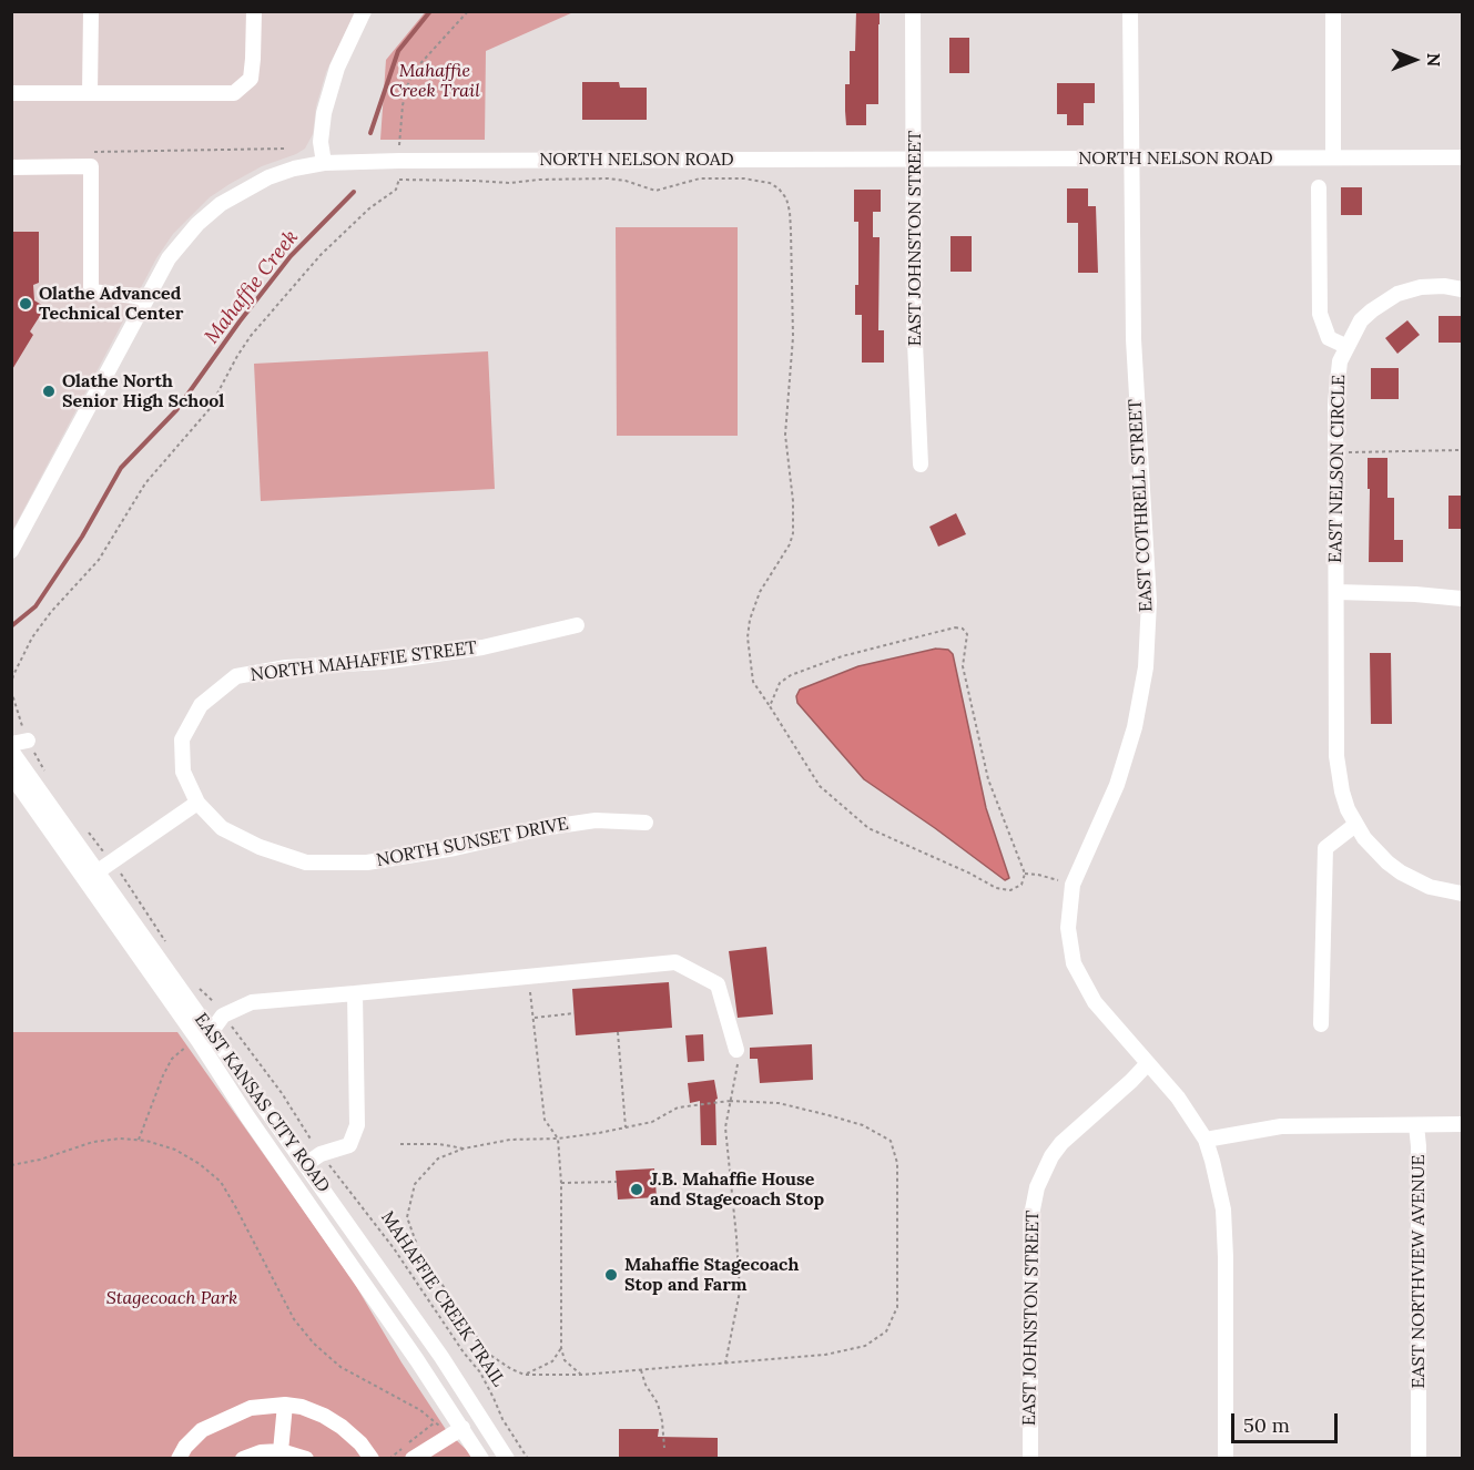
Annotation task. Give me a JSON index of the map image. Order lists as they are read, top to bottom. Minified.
{"streets":{"street":["NORTH NELSON ROAD","EAST JOHNSTON STREET","EAST NELSON CIRCLE","EAST COTHRELL STREET","NORTH MAHAFFIE STREET","NORTH SUNSET DRIVE","EAST KANSAS CITY ROAD","EAST NORTHVIEW AVENUE"],"path":["MAHAFFIE CREEK TRAIL"]},"crossings":[["NORTH NELSON ROAD","EAST JOHNSTON STREET"],["NORTH NELSON ROAD","EAST COTHRELL STREET"],["EAST JOHNSTON STREET","EAST COTHRELL STREET"],["NORTH MAHAFFIE STREET","NORTH SUNSET DRIVE"]],"water":["Mahaffie Creek"],"parks":["Mahaffie Creek Trail","Stagecoach Park"],"places":["Olathe Advanced Technical Center","Olathe North Senior High School","J.B. Mahaffie House and Stagecoach Stop","Mahaffie Stagecoach Stop and Farm"],"scale_bar":"50 m","north":"right"}
